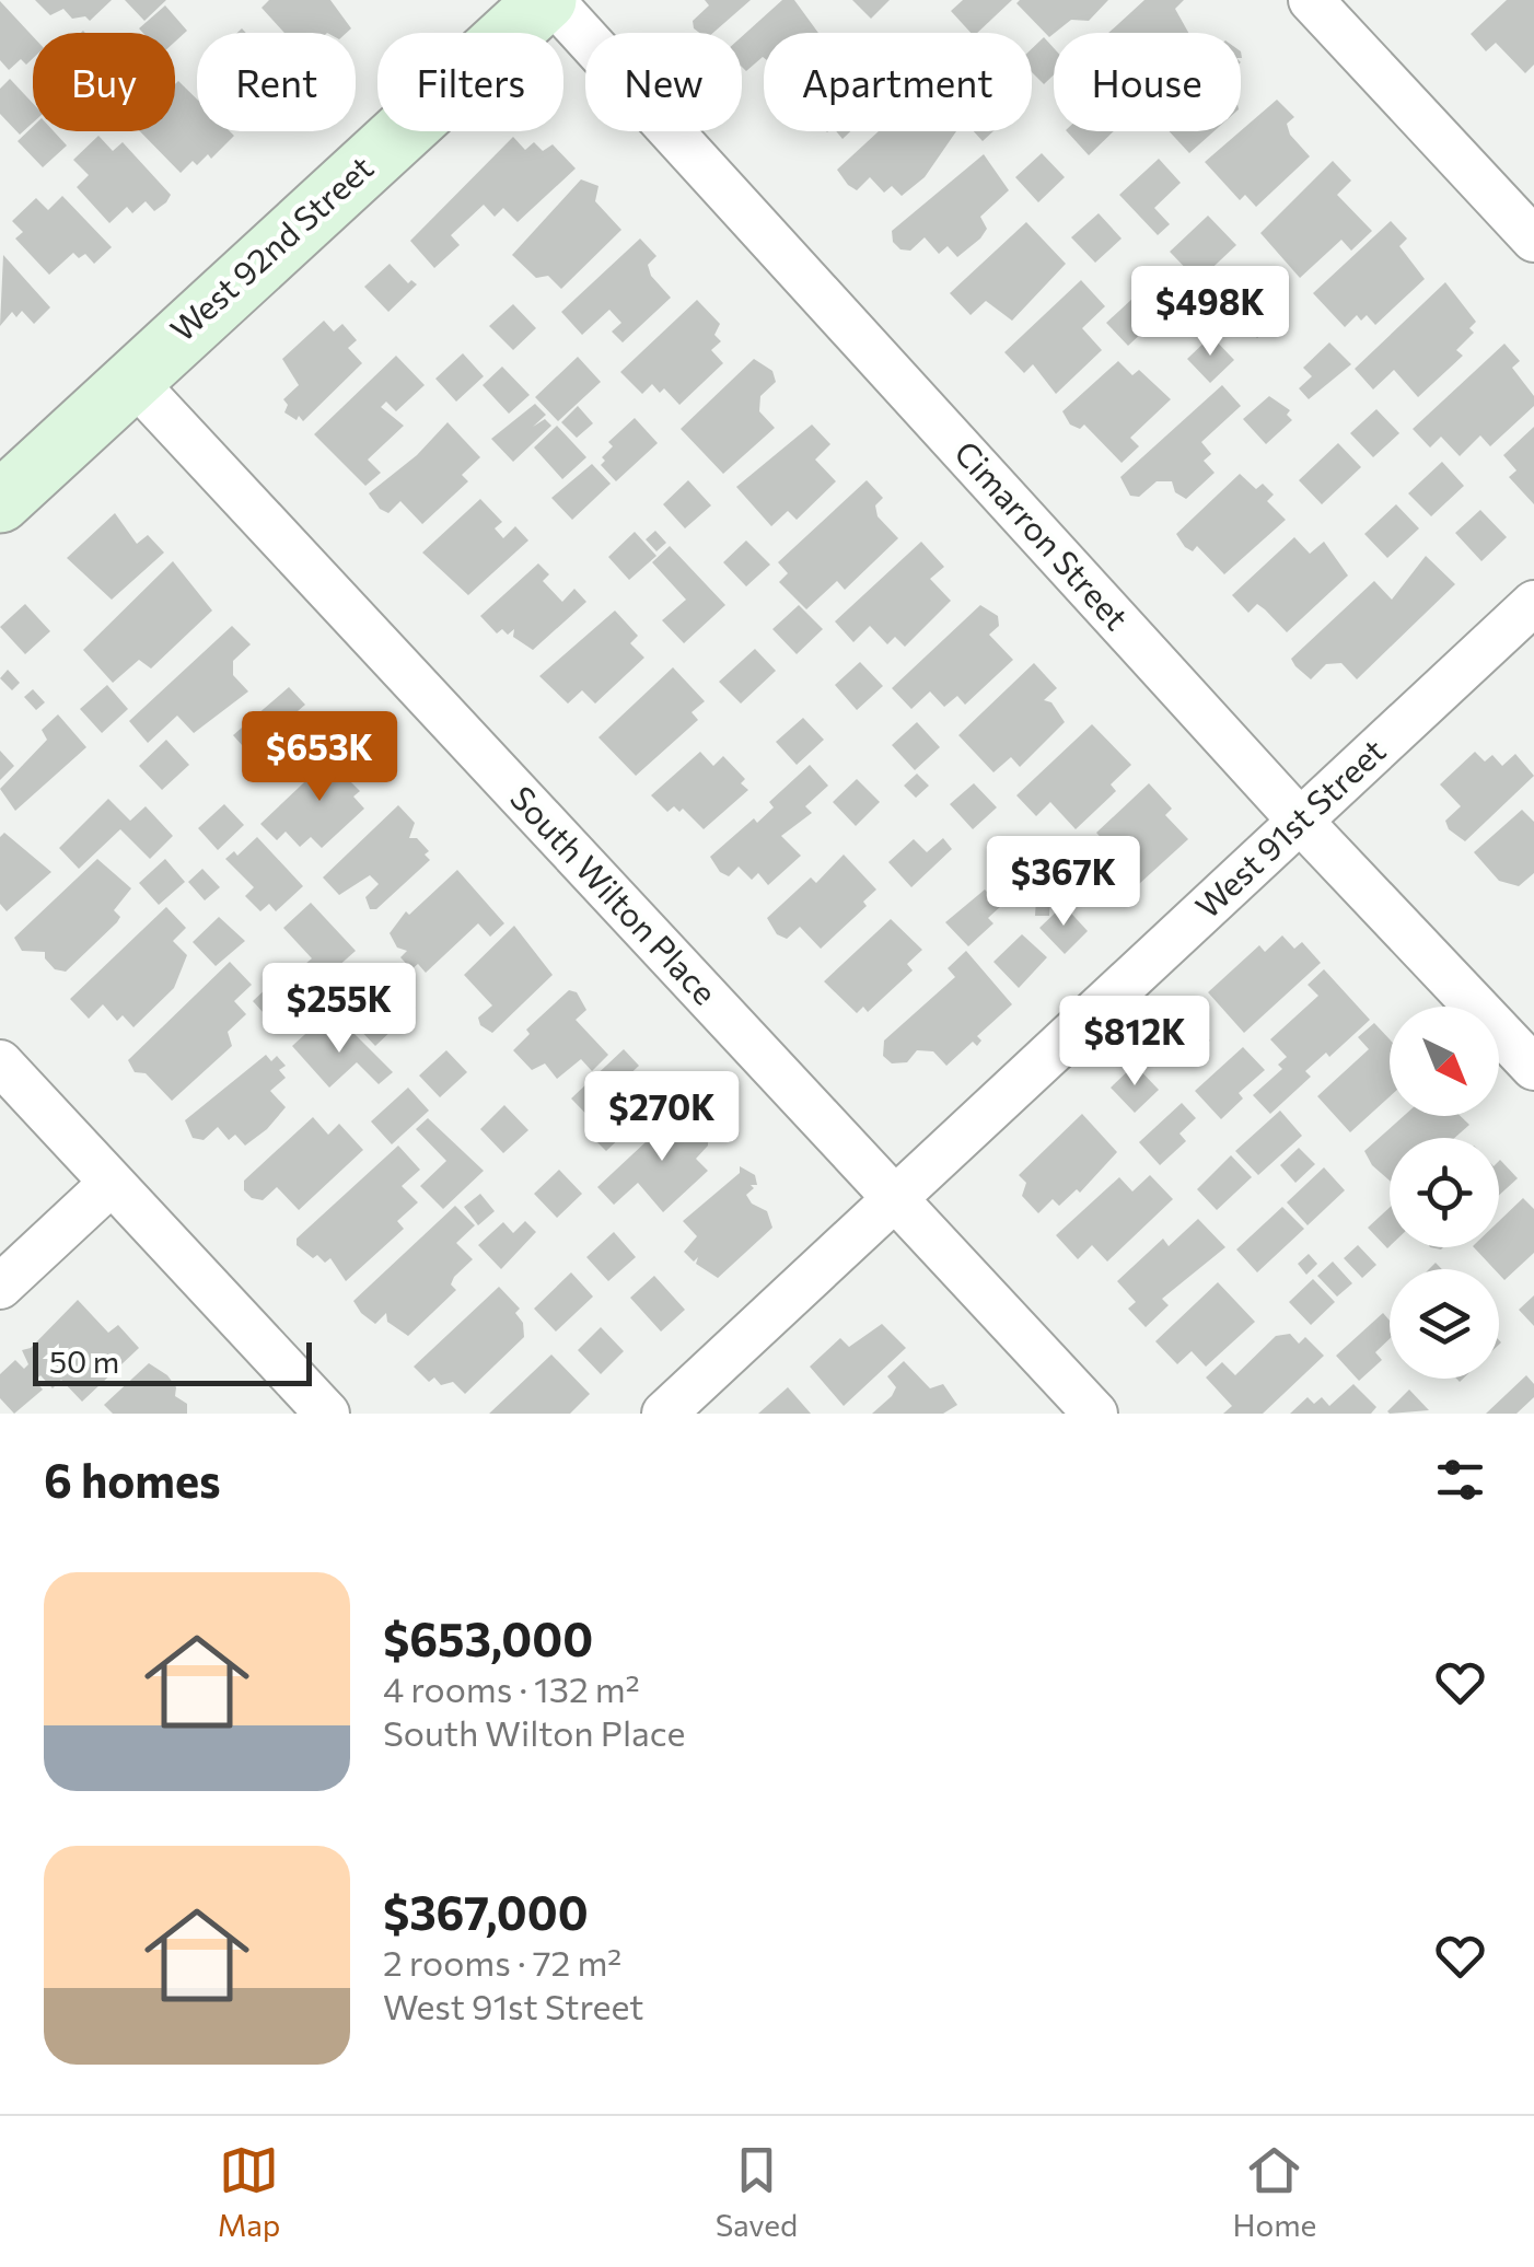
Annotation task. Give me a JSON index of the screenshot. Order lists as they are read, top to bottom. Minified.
{"streets":{"street":["West 92nd Street","Cimarron Street","West 91st Street","South Wilton Place"]},"crossings":[["West 92nd Street","Cimarron Street"],["West 92nd Street","South Wilton Place"],["Cimarron Street","West 91st Street"],["West 91st Street","South Wilton Place"]],"scale_bar":"50 m","north":"bottom right","page":{"chip":["Buy","Rent","Filters","New","Apartment","House"],"price":["$498K","$653K","$367K","$255K","$812K","$270K"],"scale":"50 m","heading":"6 homes","list":[{"name":"$653,000","note":"4 rooms · 132 m² · South Wilton Place"},{"name":"$367,000","note":"2 rooms · 72 m² · West 91st Street"}],"tabs":["Map","Saved","Home"]}}
